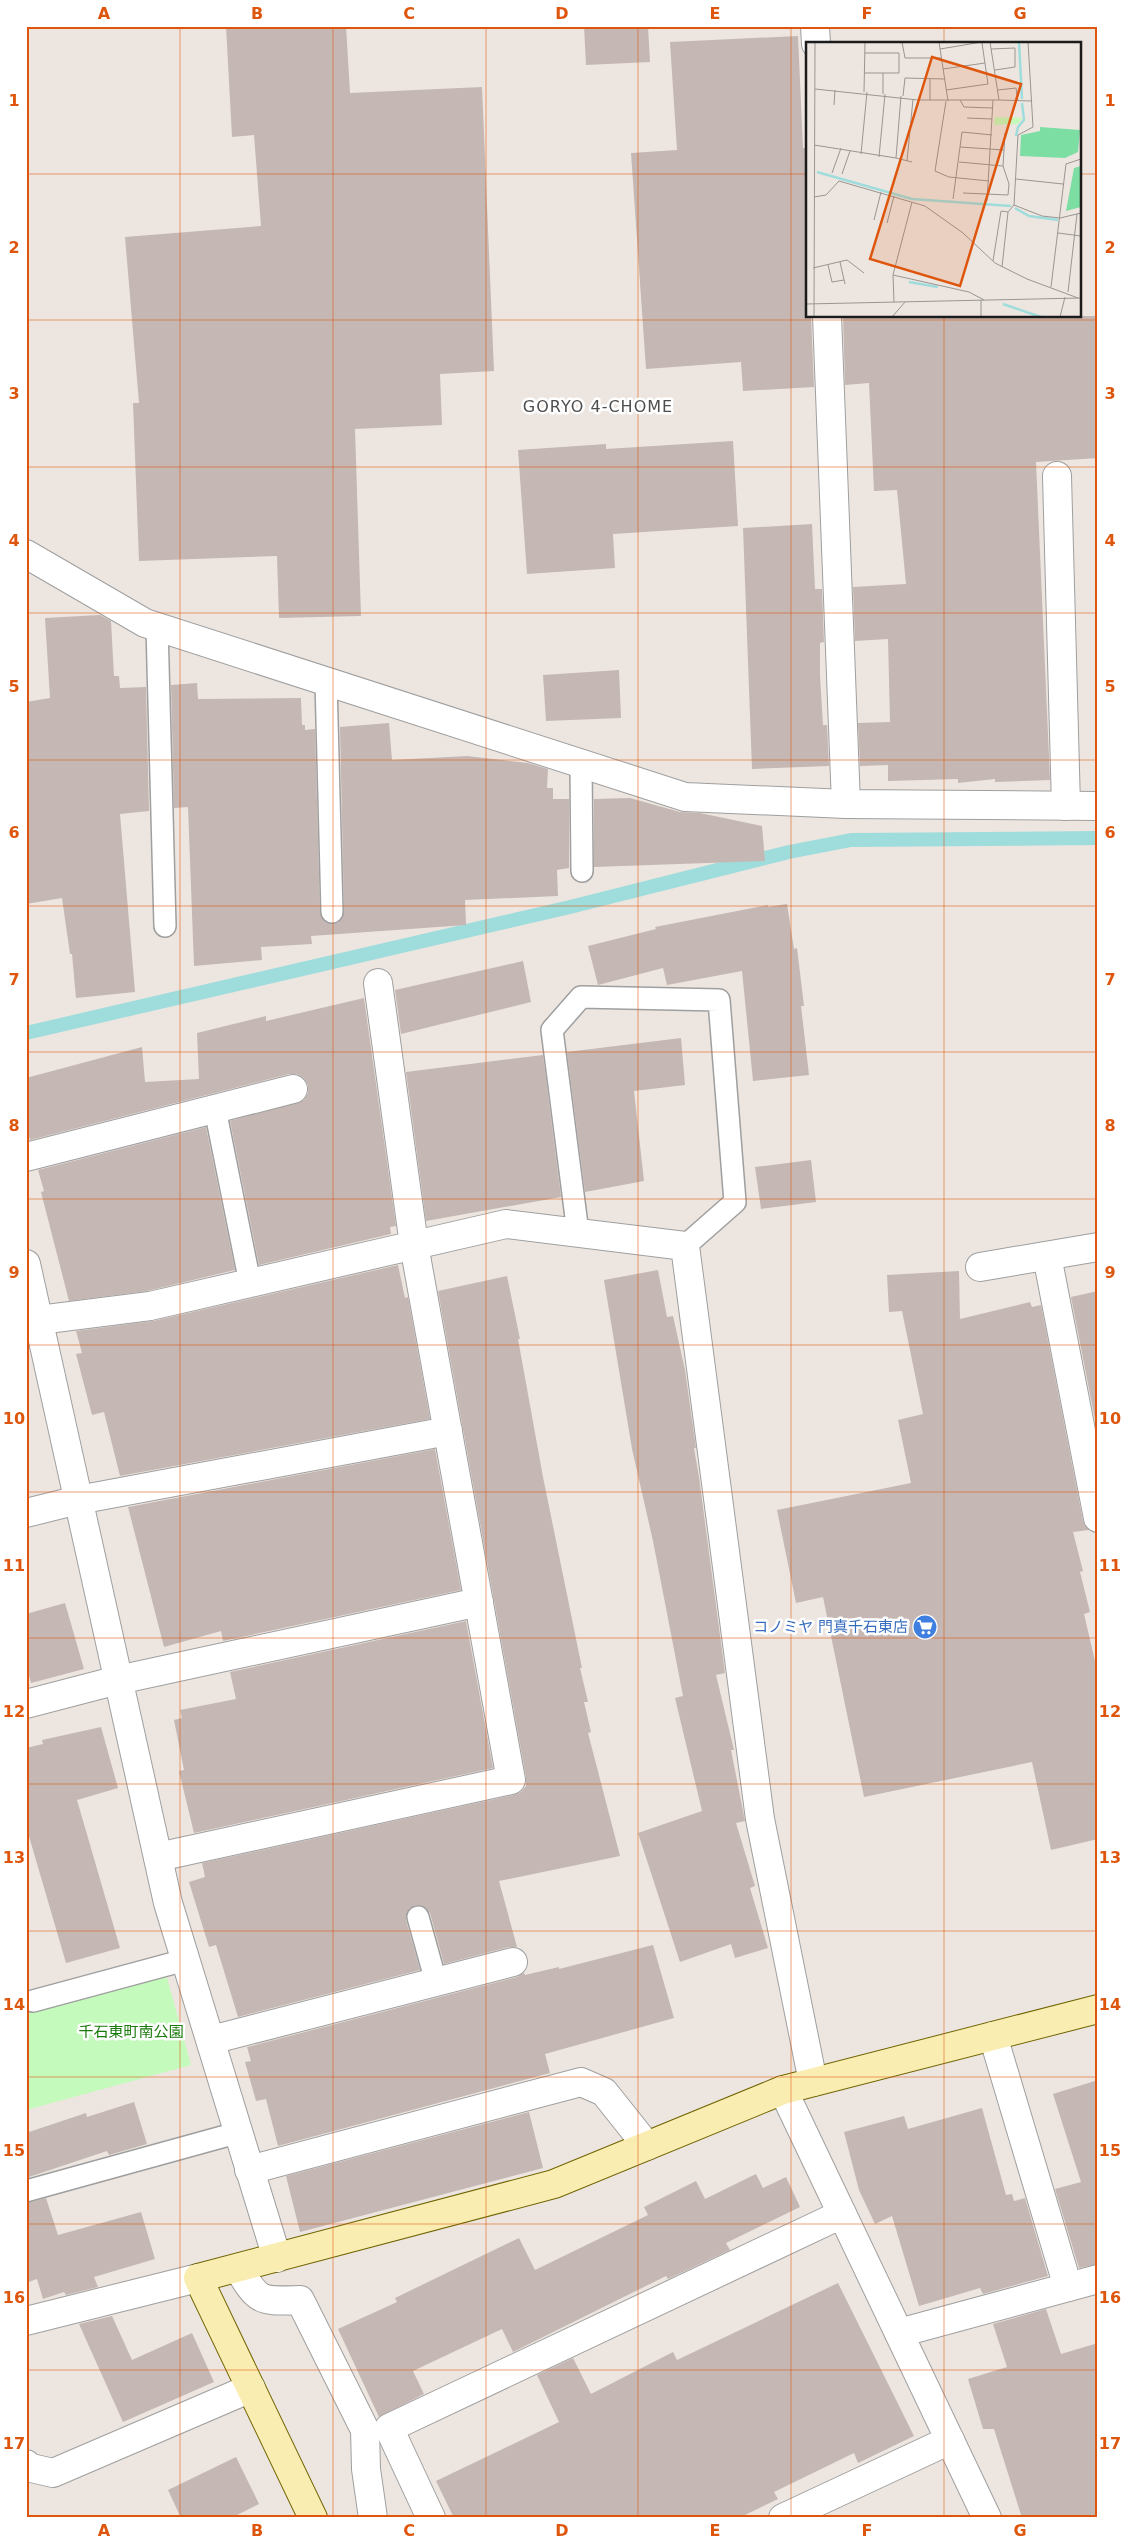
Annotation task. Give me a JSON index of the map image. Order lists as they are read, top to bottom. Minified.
{"districts":["GORYO 4-CHOME"],"parks":["千石東町南公園"],"places":{"supermarket":["コノミヤ 門真千石東店"]},"grid":{"columns":["A","B","C","D","E","F","G"],"rows":["1","2","3","4","5","6","7","8","9","10","11","12","13","14","15","16","17"]}}
